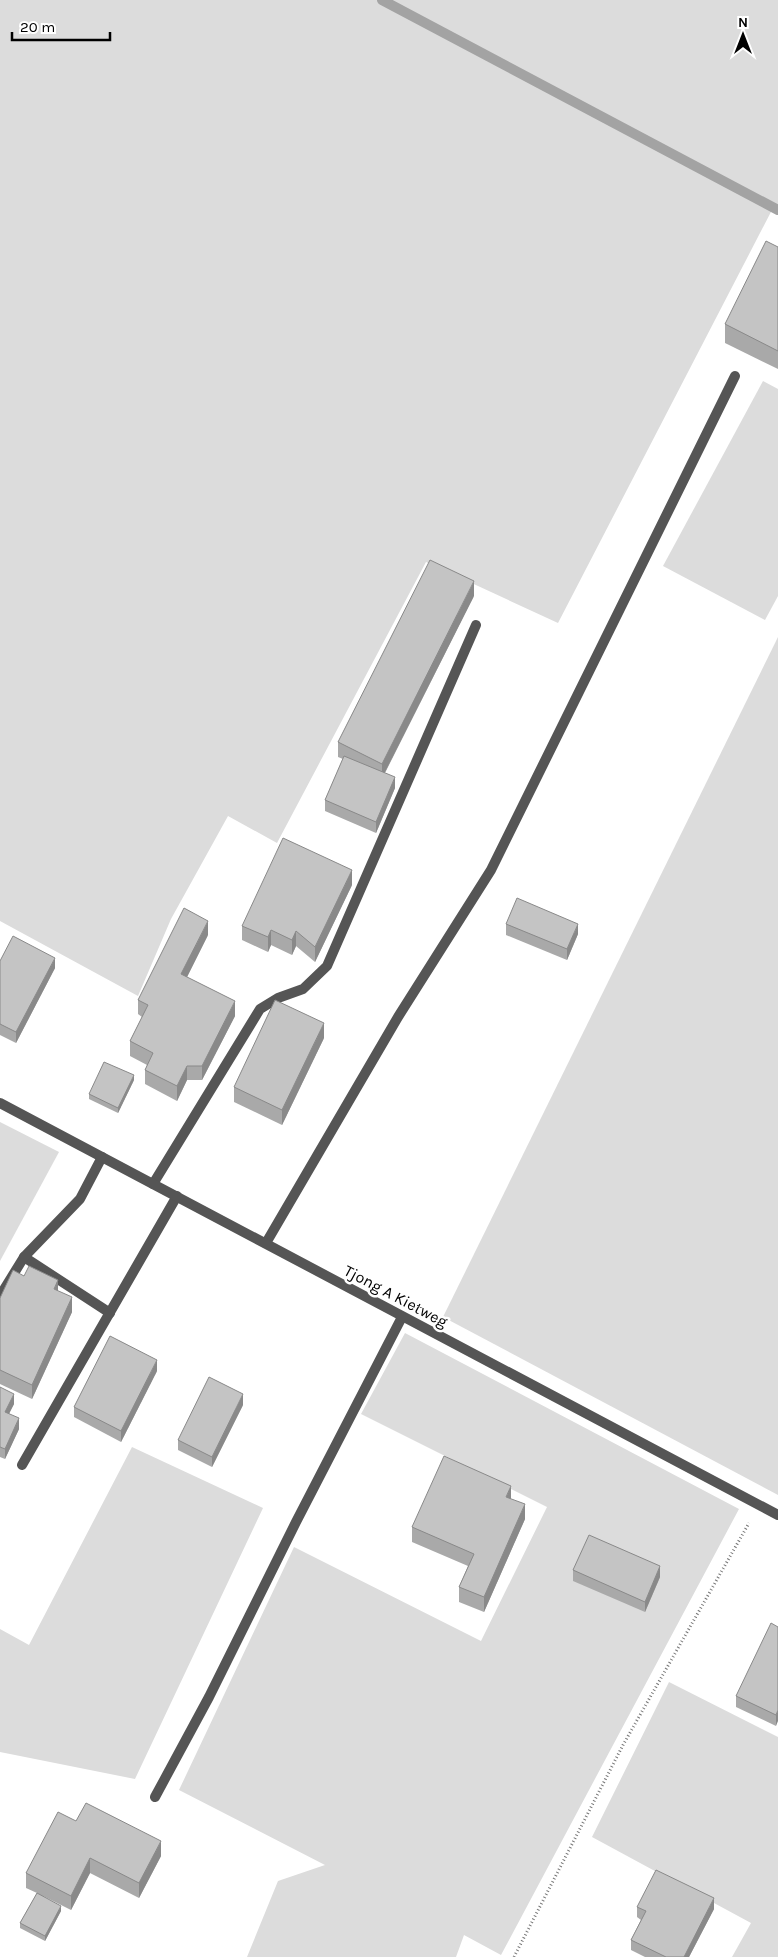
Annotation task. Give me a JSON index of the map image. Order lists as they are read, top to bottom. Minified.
{"streets":{"street":["Tjong A Kietweg"]},"scale_bar":"20 m","north":"top"}
